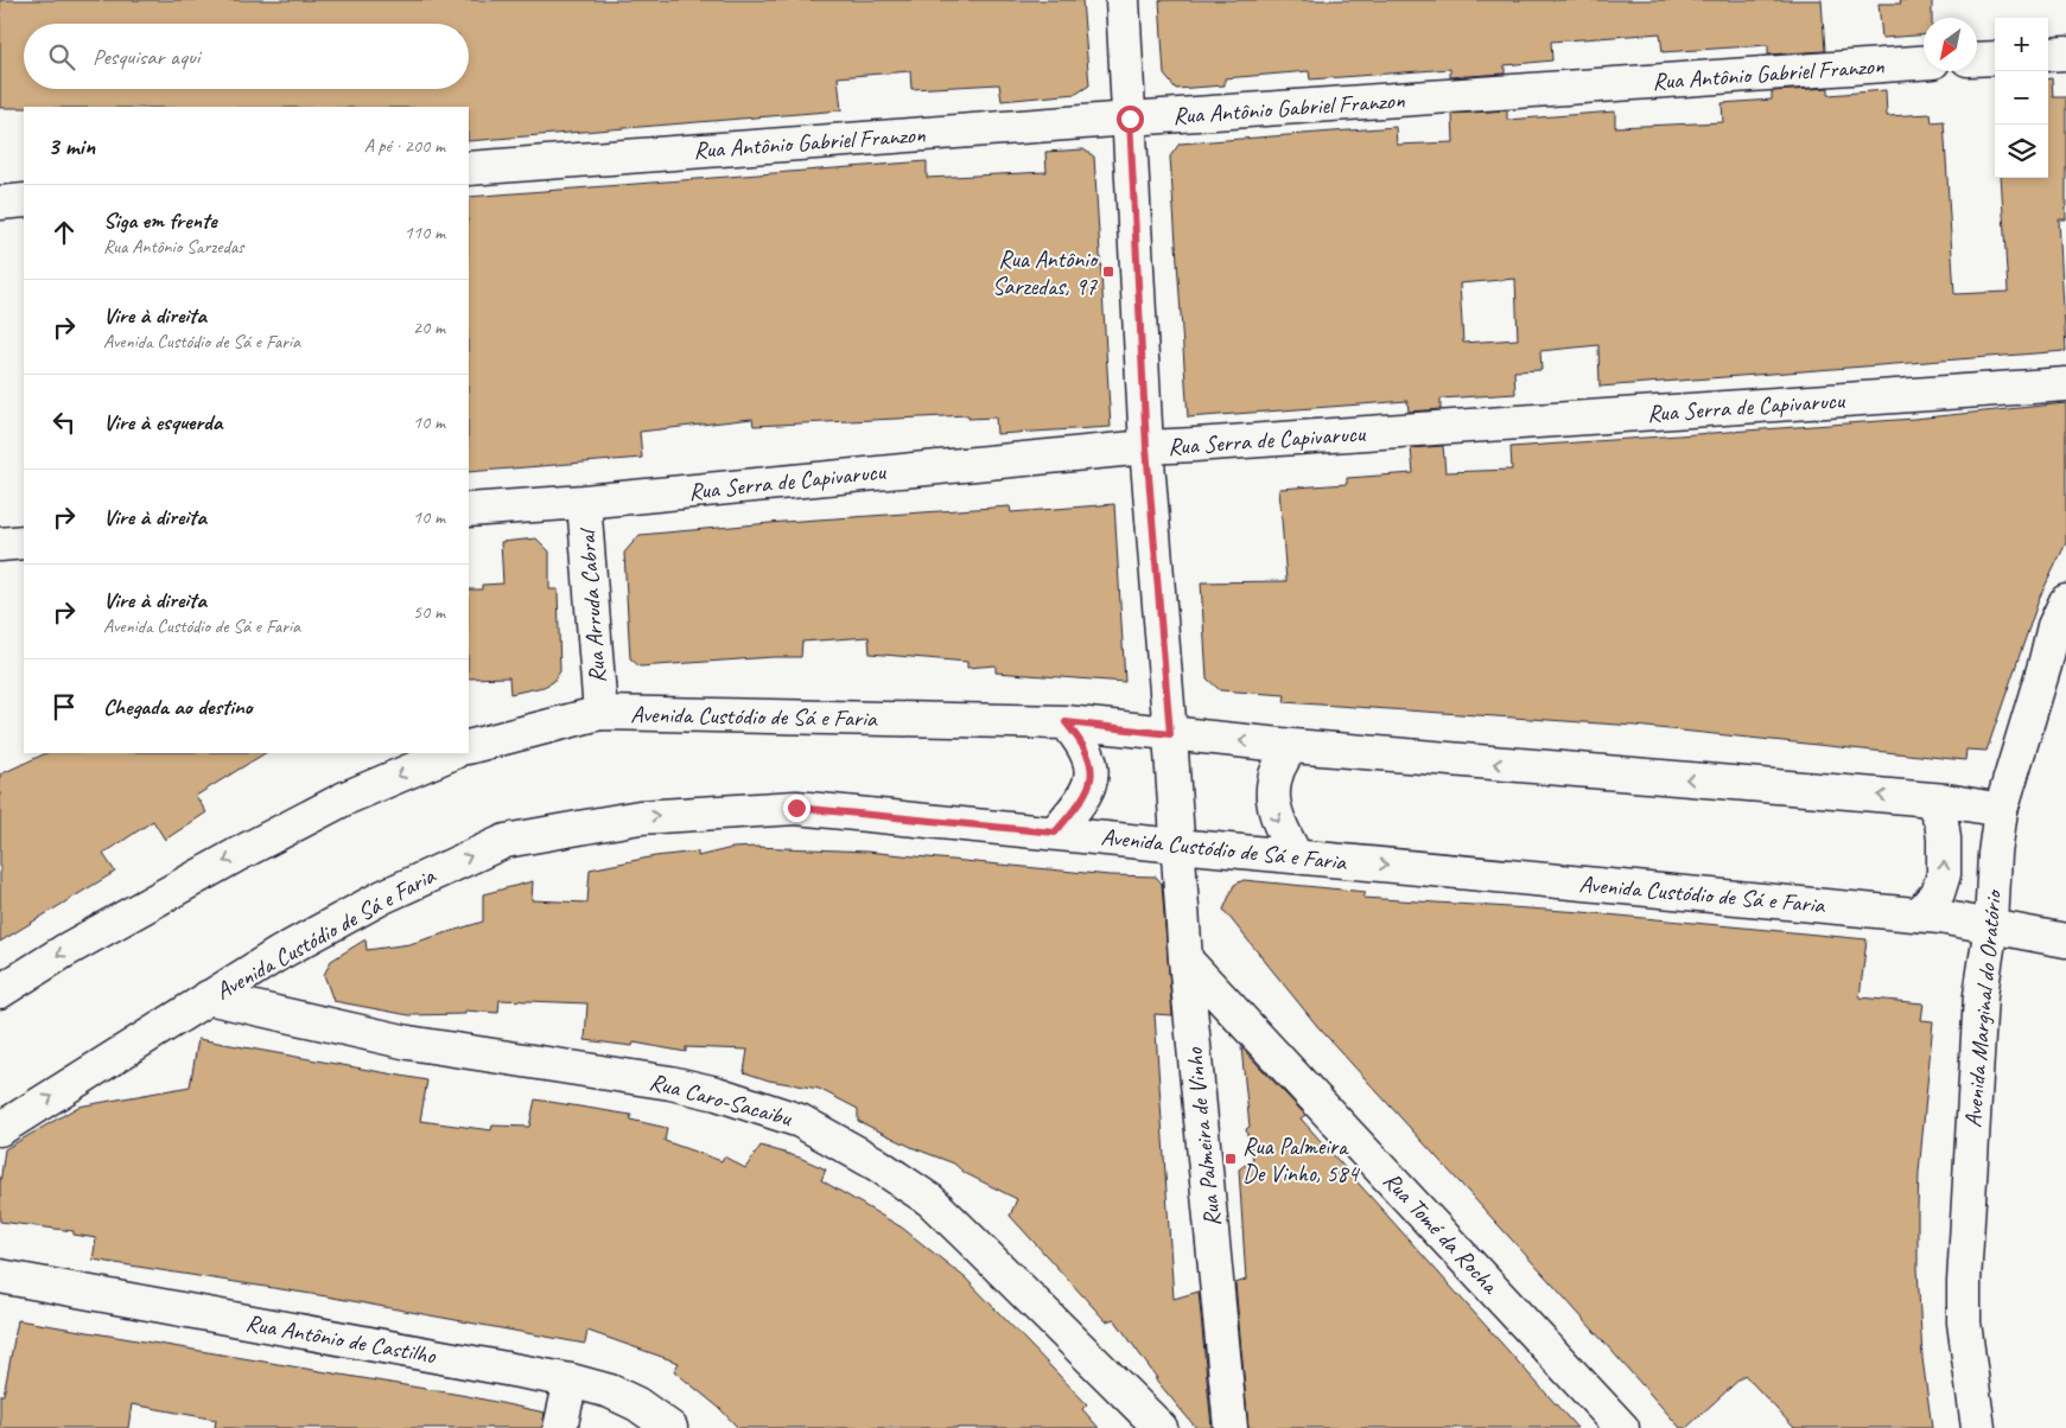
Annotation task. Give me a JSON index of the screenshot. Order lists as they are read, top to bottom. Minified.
{"streets":{"street":["Rua Antônio Gabriel Franzon","Rua Serra de Capivarucu","Rua Arruda Cabral","Avenida Custódio de Sá e Faria","Avenida Marginal do Oratório","Rua Caro-Sacaibu","Rua Palmeira de Vinho","Rua Tomé da Rocha","Rua Antônio de Castilho"]},"crossings":[["Rua Antônio Gabriel Franzon","Rua Palmeira de Vinho"],["Rua Serra de Capivarucu","Rua Arruda Cabral"],["Rua Serra de Capivarucu","Rua Palmeira de Vinho"],["Rua Arruda Cabral","Avenida Custódio de Sá e Faria"],["Avenida Custódio de Sá e Faria","Avenida Marginal do Oratório"],["Avenida Custódio de Sá e Faria","Rua Caro-Sacaibu"],["Avenida Custódio de Sá e Faria","Rua Palmeira de Vinho"],["Rua Palmeira de Vinho","Rua Tomé da Rocha"]],"places":{"transit":["Rua Antônio Sarzedas, 97","Rua Palmeira De Vinho, 584"]},"north":"bottom left","page":{"map_buttons":["+","−"],"search":"Pesquisar aqui","heading":["3 min","A pé · 200 m"],"list":[["Siga em frente","Rua Antônio Sarzedas","110 m"],["Vire à direita","Avenida Custódio de Sá e Faria","20 m"],["Vire à esquerda","10 m"],["Vire à direita","10 m"],["Vire à direita","Avenida Custódio de Sá e Faria","50 m"],"Chegada ao destino"]}}
